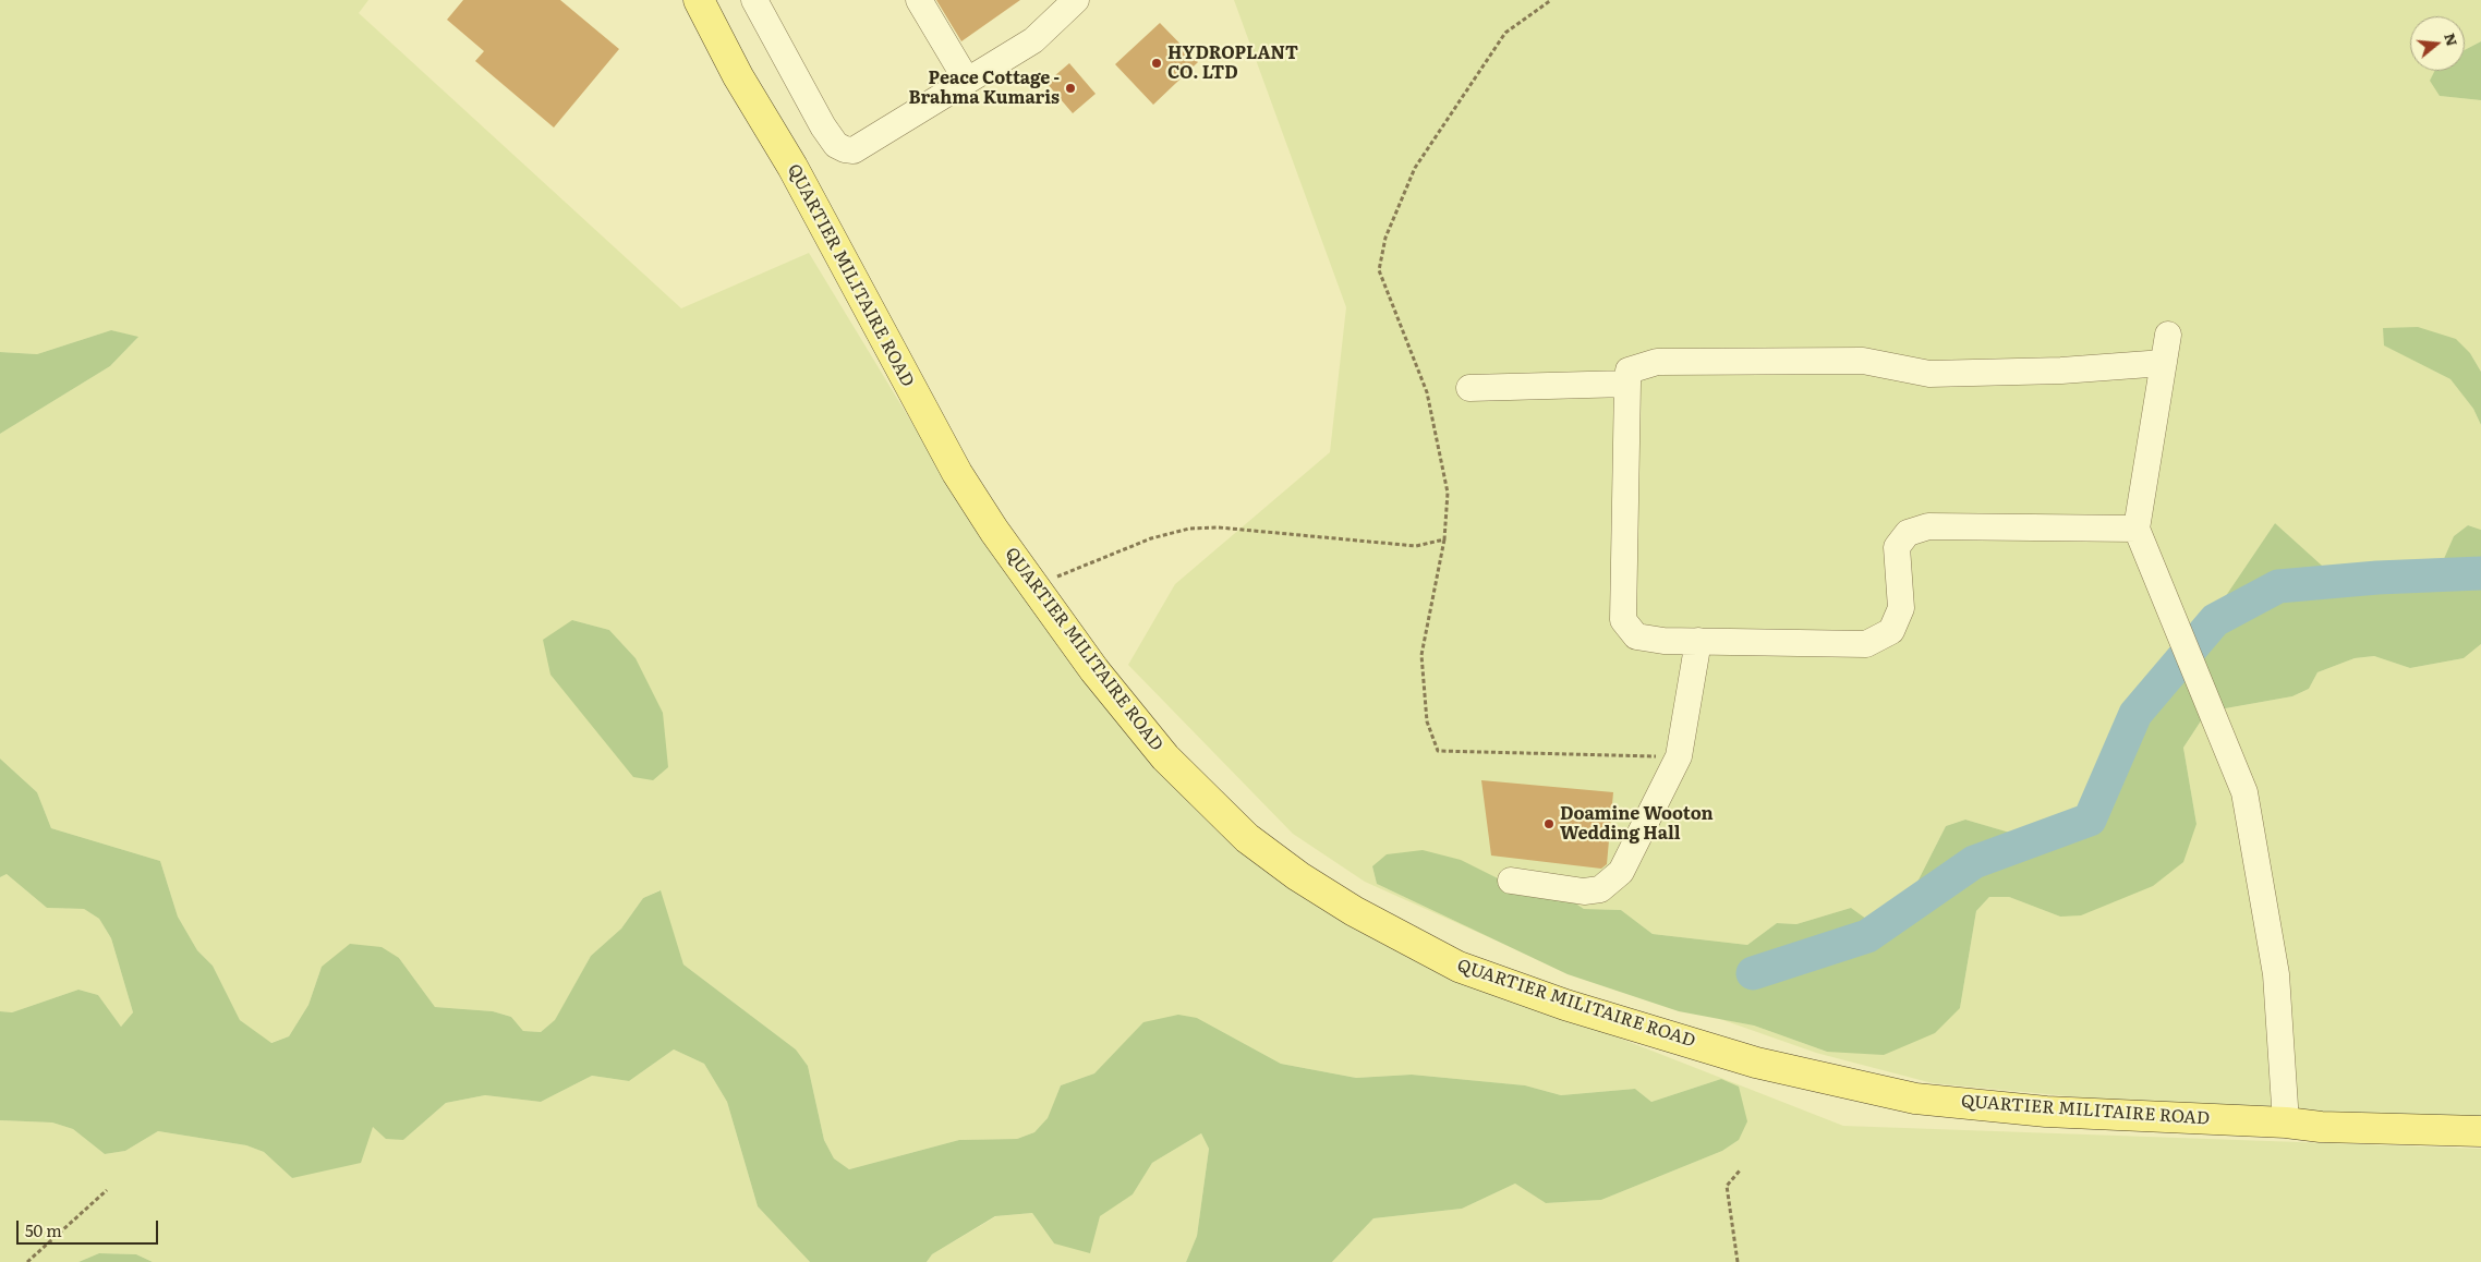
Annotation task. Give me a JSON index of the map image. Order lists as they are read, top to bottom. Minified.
{"streets":{"main road":["QUARTIER MILITAIRE ROAD"]},"places":["HYDROPLANT CO. LTD","Peace Cottage - Brahma Kumaris","Doamine Wooton Wedding Hall"],"scale_bar":"50 m","north":"right"}
